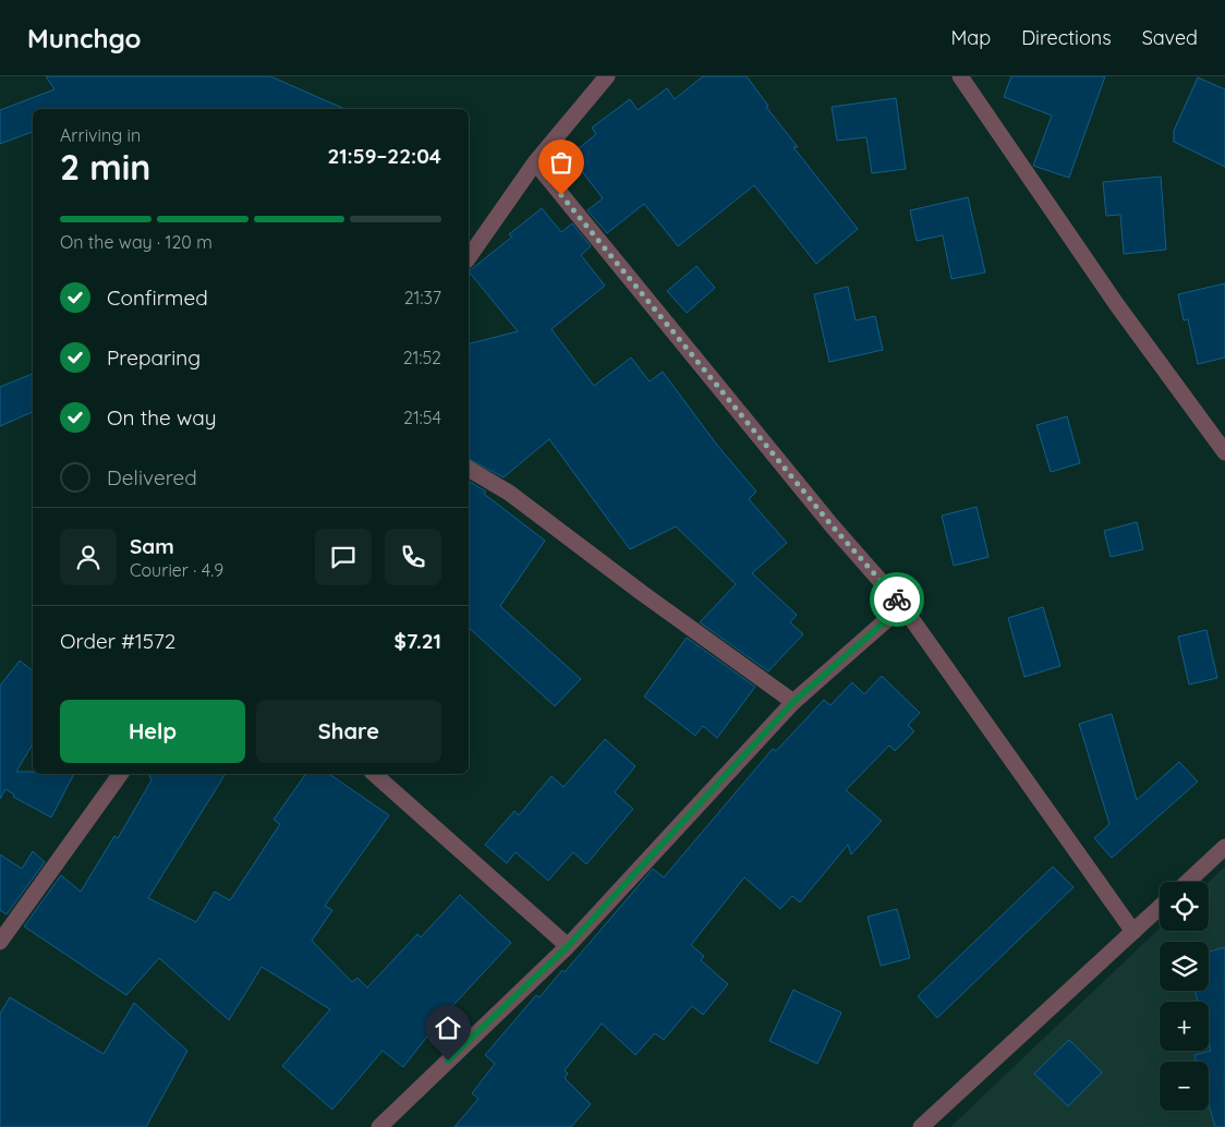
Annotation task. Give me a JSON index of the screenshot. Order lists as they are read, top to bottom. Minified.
{"page":{"header":"Munchgo","nav":["Map","Directions","Saved"],"heading":["2 min","Arriving in","21:59–22:04"],"panel":["Sam","Courier · 4.9","Order #1572","$7.21"],"bar":"On the way · 120 m","list":[["Confirmed","21:37"],["Preparing","21:52"],["On the way","21:54"],"Delivered"],"buttons":["Help","Share"],"map_buttons":["+","−"]}}
